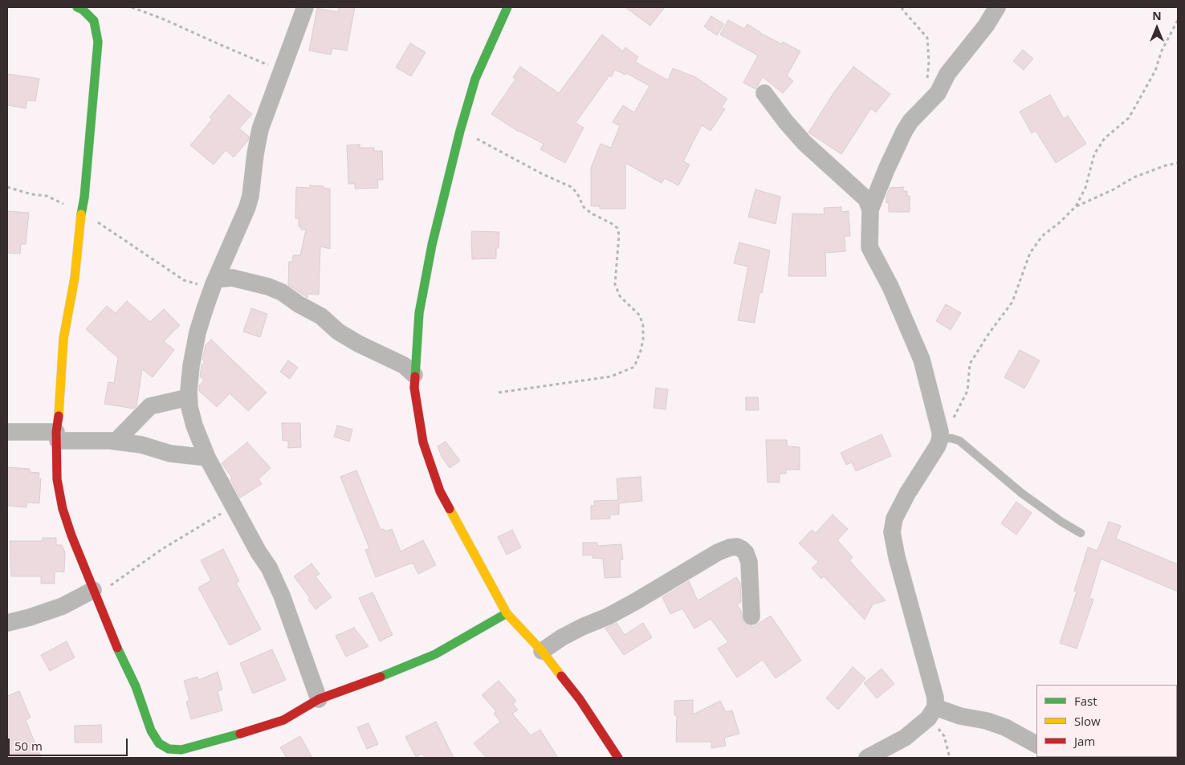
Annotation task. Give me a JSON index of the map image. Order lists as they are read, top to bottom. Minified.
{"legend":["Fast","Slow","Jam"],"scale_bar":"50 m","north":"top"}
